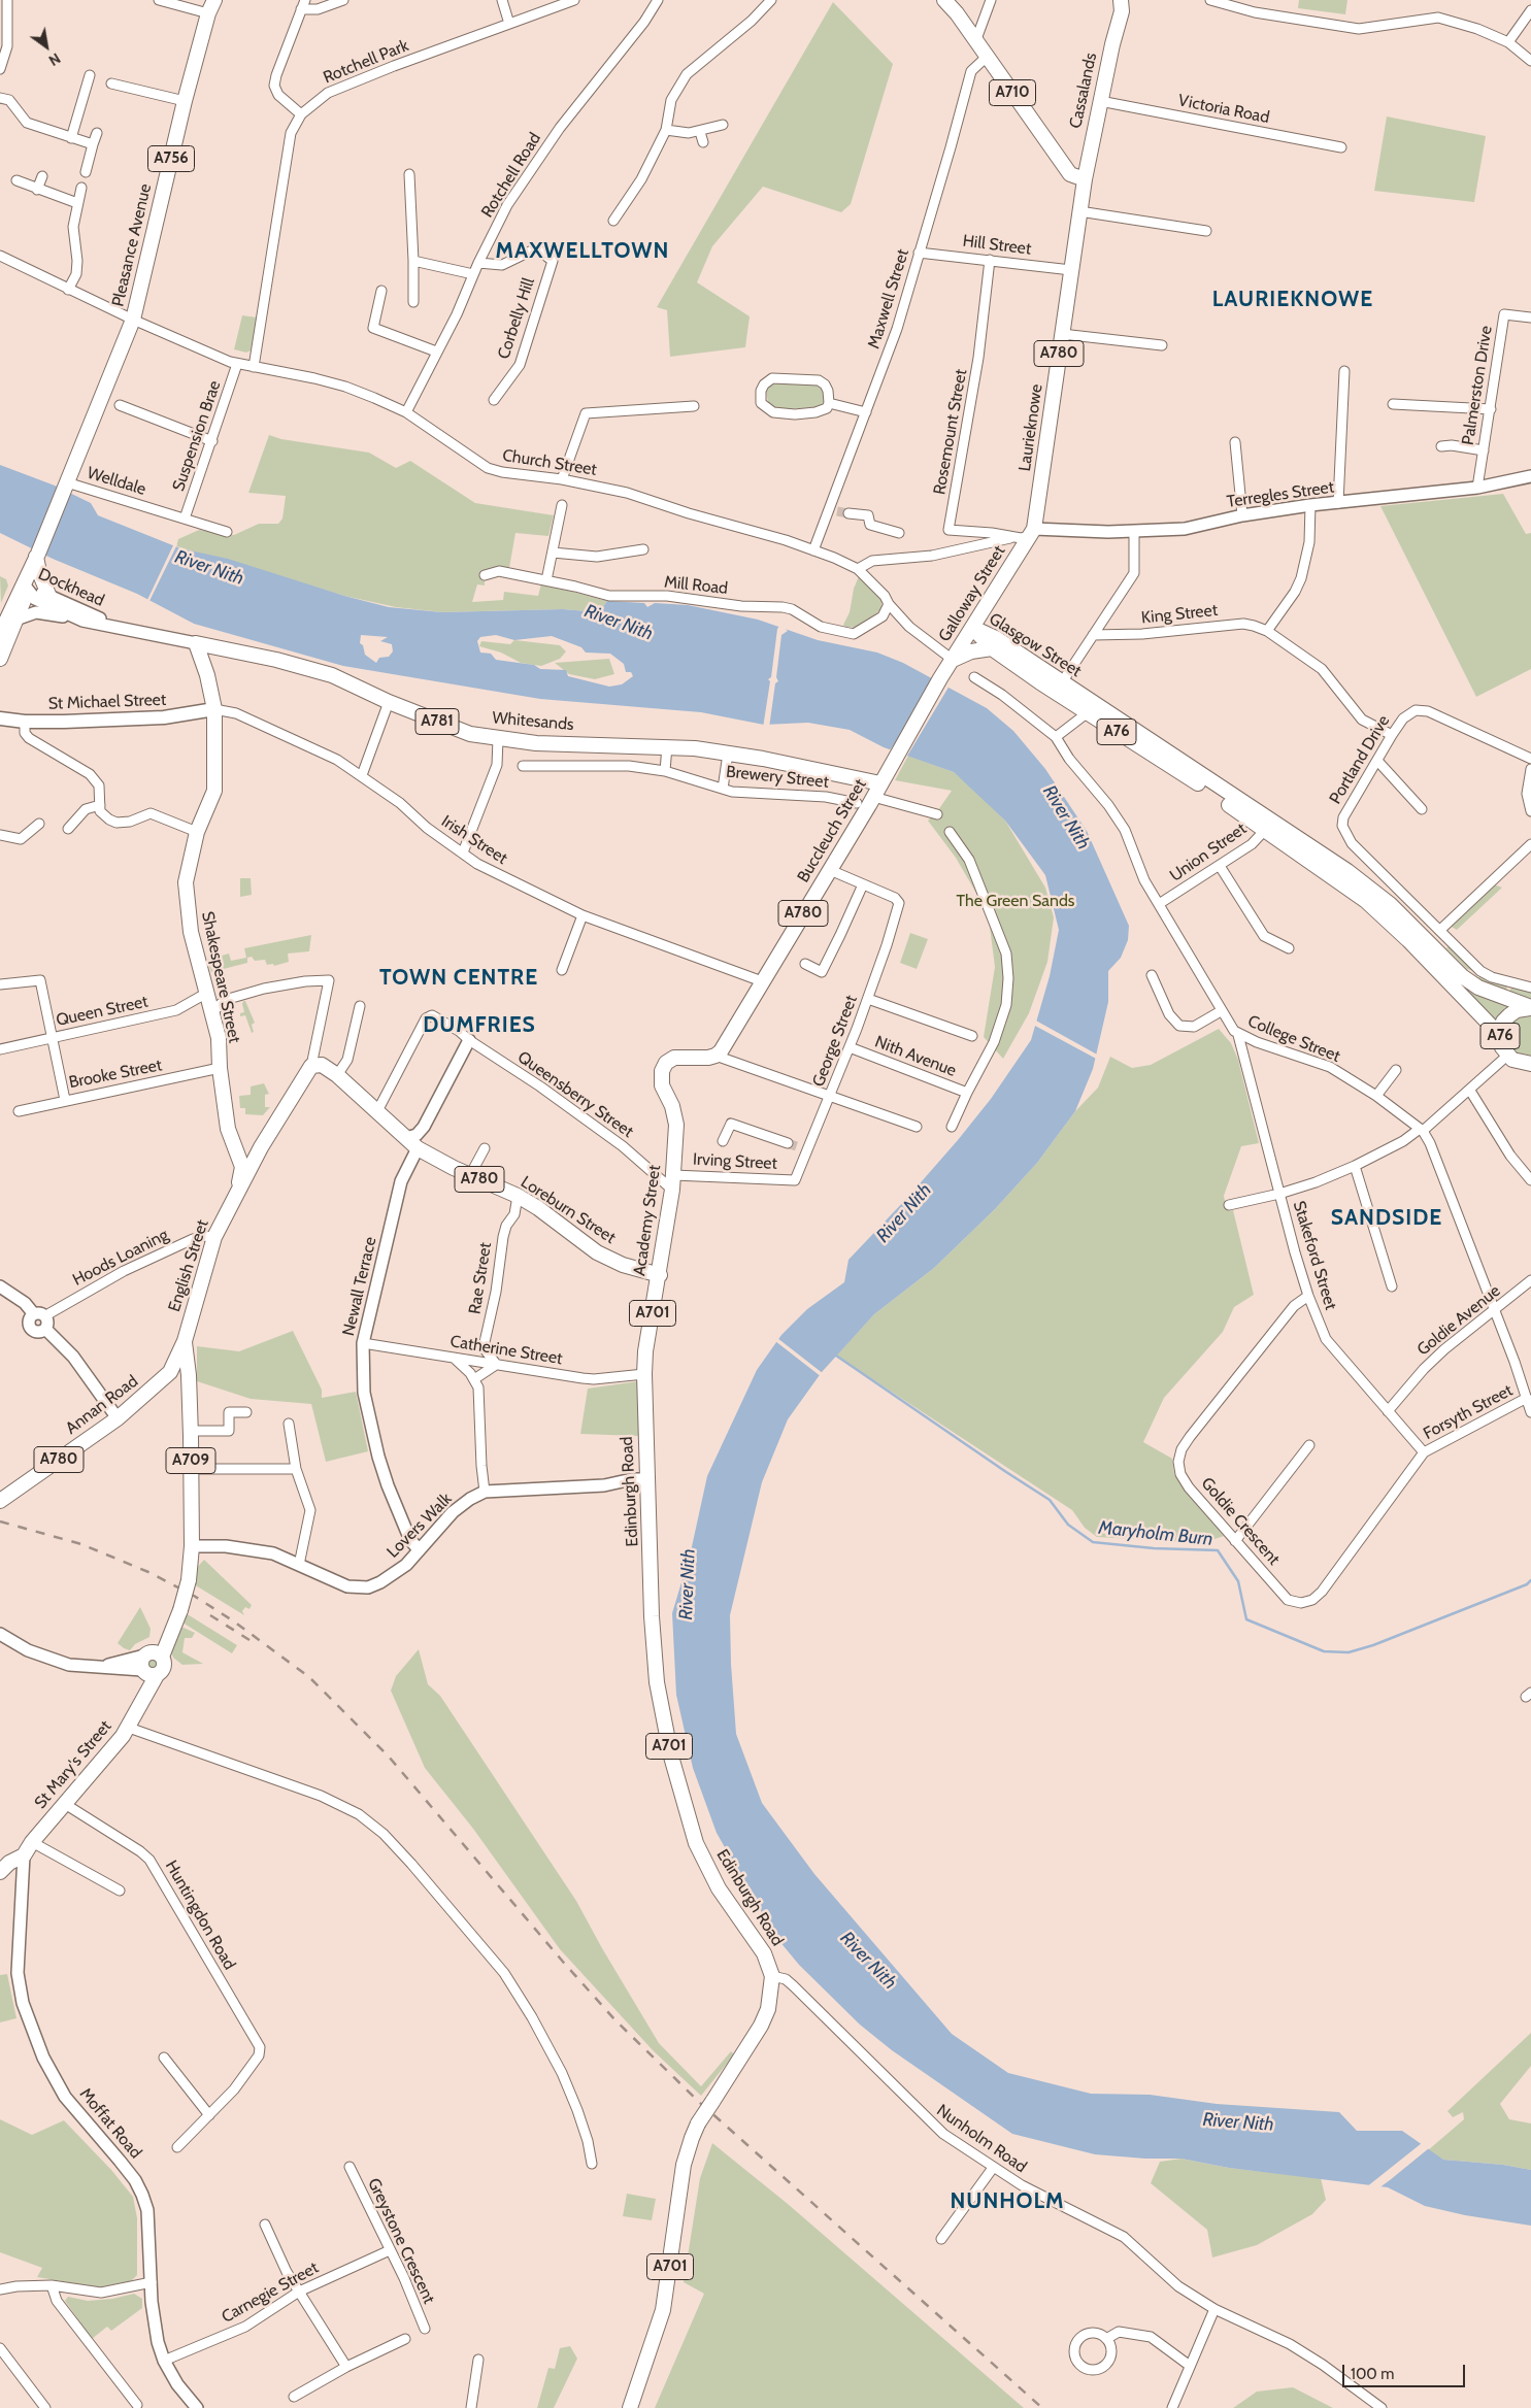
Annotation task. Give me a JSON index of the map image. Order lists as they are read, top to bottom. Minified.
{"streets":{"main road":["Cassalands","A710","A756","Pleasance Avenue","A780","Laurieknowe","Galloway Street","Glasgow Street","St Michael Street","A781","Whitesands","A76","Buccleuch Street","Shakespeare Street","Loreburn Street","Academy Street","English Street","A701","Annan Road","A709","Edinburgh Road","St Mary's Street"],"street":["Rotchell Park","Victoria Road","Rotchell Road","Hill Street","Maxwell Street","Corbelly Hill","Palmerston Drive","Rosemount Street","Suspension Brae","Church Street","Welldale","Terregles Street","Mill Road","Dockhead","King Street","Portland Drive","Brewery Street","Irish Street","Union Street","Queen Street","College Street","George Street","Nith Avenue","Brooke Street","Queensberry Street","Irving Street","Stakeford Street","Hoods Loaning","Rae Street","Newall Terrace","Goldie Avenue","Catherine Street","Forsyth Street","Goldie Crescent","Lovers Walk","Huntingdon Road","Moffat Road","Nunholm Road","Greystone Crescent","Carnegie Street"]},"crossings":[["Rotchell Park","Church Street"],["Cassalands","A710"],["Cassalands","Victoria Road"],["Cassalands","A780"],["Cassalands","Laurieknowe"],["A710","Maxwell Street"],["A710","Laurieknowe"],["A756","Pleasance Avenue"],["A756","Church Street"],["A756","Dockhead"],["Rotchell Road","Corbelly Hill"],["Rotchell Road","Church Street"],["Pleasance Avenue","Church Street"],["Hill Street","Maxwell Street"],["Hill Street","Laurieknowe"],["Hill Street","Rosemount Street"],["Maxwell Street","Church Street"],["Palmerston Drive","Terregles Street"],["Laurieknowe","Rosemount Street"],["Laurieknowe","Terregles Street"],["Laurieknowe","Galloway Street"],["Rosemount Street","Terregles Street"],["Rosemount Street","Galloway Street"],["Suspension Brae","Church Street"],["Suspension Brae","Welldale"],["Terregles Street","Galloway Street"],["Dockhead","Whitesands"],["Dockhead","Shakespeare Street"],["Galloway Street","Glasgow Street"],["Galloway Street","Buccleuch Street"],["King Street","Portland Drive"],["Glasgow Street","A76"],["Glasgow Street","Union Street"],["St Michael Street","Irish Street"],["St Michael Street","Shakespeare Street"],["Whitesands","Buccleuch Street"],["Whitesands","Shakespeare Street"],["A76","Union Street"],["Buccleuch Street","Irish Street"],["Buccleuch Street","Academy Street"],["Irish Street","Shakespeare Street"],["Union Street","College Street"],["Shakespeare Street","Queen Street"],["Shakespeare Street","Brooke Street"],["Shakespeare Street","English Street"],["College Street","Stakeford Street"],["College Street","Goldie Avenue"],["College Street","Forsyth Street"],["George Street","Nith Avenue"],["George Street","Irving Street"],["Queensberry Street","Loreburn Street"],["Queensberry Street","Academy Street"],["Irving Street","Academy Street"],["Loreburn Street","Academy Street"],["Loreburn Street","English Street"],["Loreburn Street","Rae Street"],["Loreburn Street","Newall Terrace"],["Academy Street","Edinburgh Road"],["Stakeford Street","Goldie Avenue"],["Stakeford Street","Forsyth Street"],["Stakeford Street","Goldie Crescent"],["Hoods Loaning","English Street"],["English Street","Annan Road"],["English Street","St Mary's Street"],["Rae Street","Catherine Street"],["Newall Terrace","Catherine Street"],["Newall Terrace","Lovers Walk"],["Catherine Street","Edinburgh Road"],["Annan Road","St Mary's Street"],["Forsyth Street","Goldie Crescent"],["A709","St Mary's Street"],["A709","Moffat Road"],["Edinburgh Road","Lovers Walk"],["Edinburgh Road","Nunholm Road"],["Lovers Walk","St Mary's Street"],["St Mary's Street","Huntingdon Road"],["St Mary's Street","Moffat Road"],["Moffat Road","Carnegie Street"],["Greystone Crescent","Carnegie Street"]],"districts":["MAXWELLTOWN","LAURIEKNOWE","TOWN CENTRE","DUMFRIES","SANDSIDE","NUNHOLM"],"water":["River Nith","Maryholm Burn"],"parks":["The Green Sands"],"scale_bar":"100 m","north":"bottom right"}
